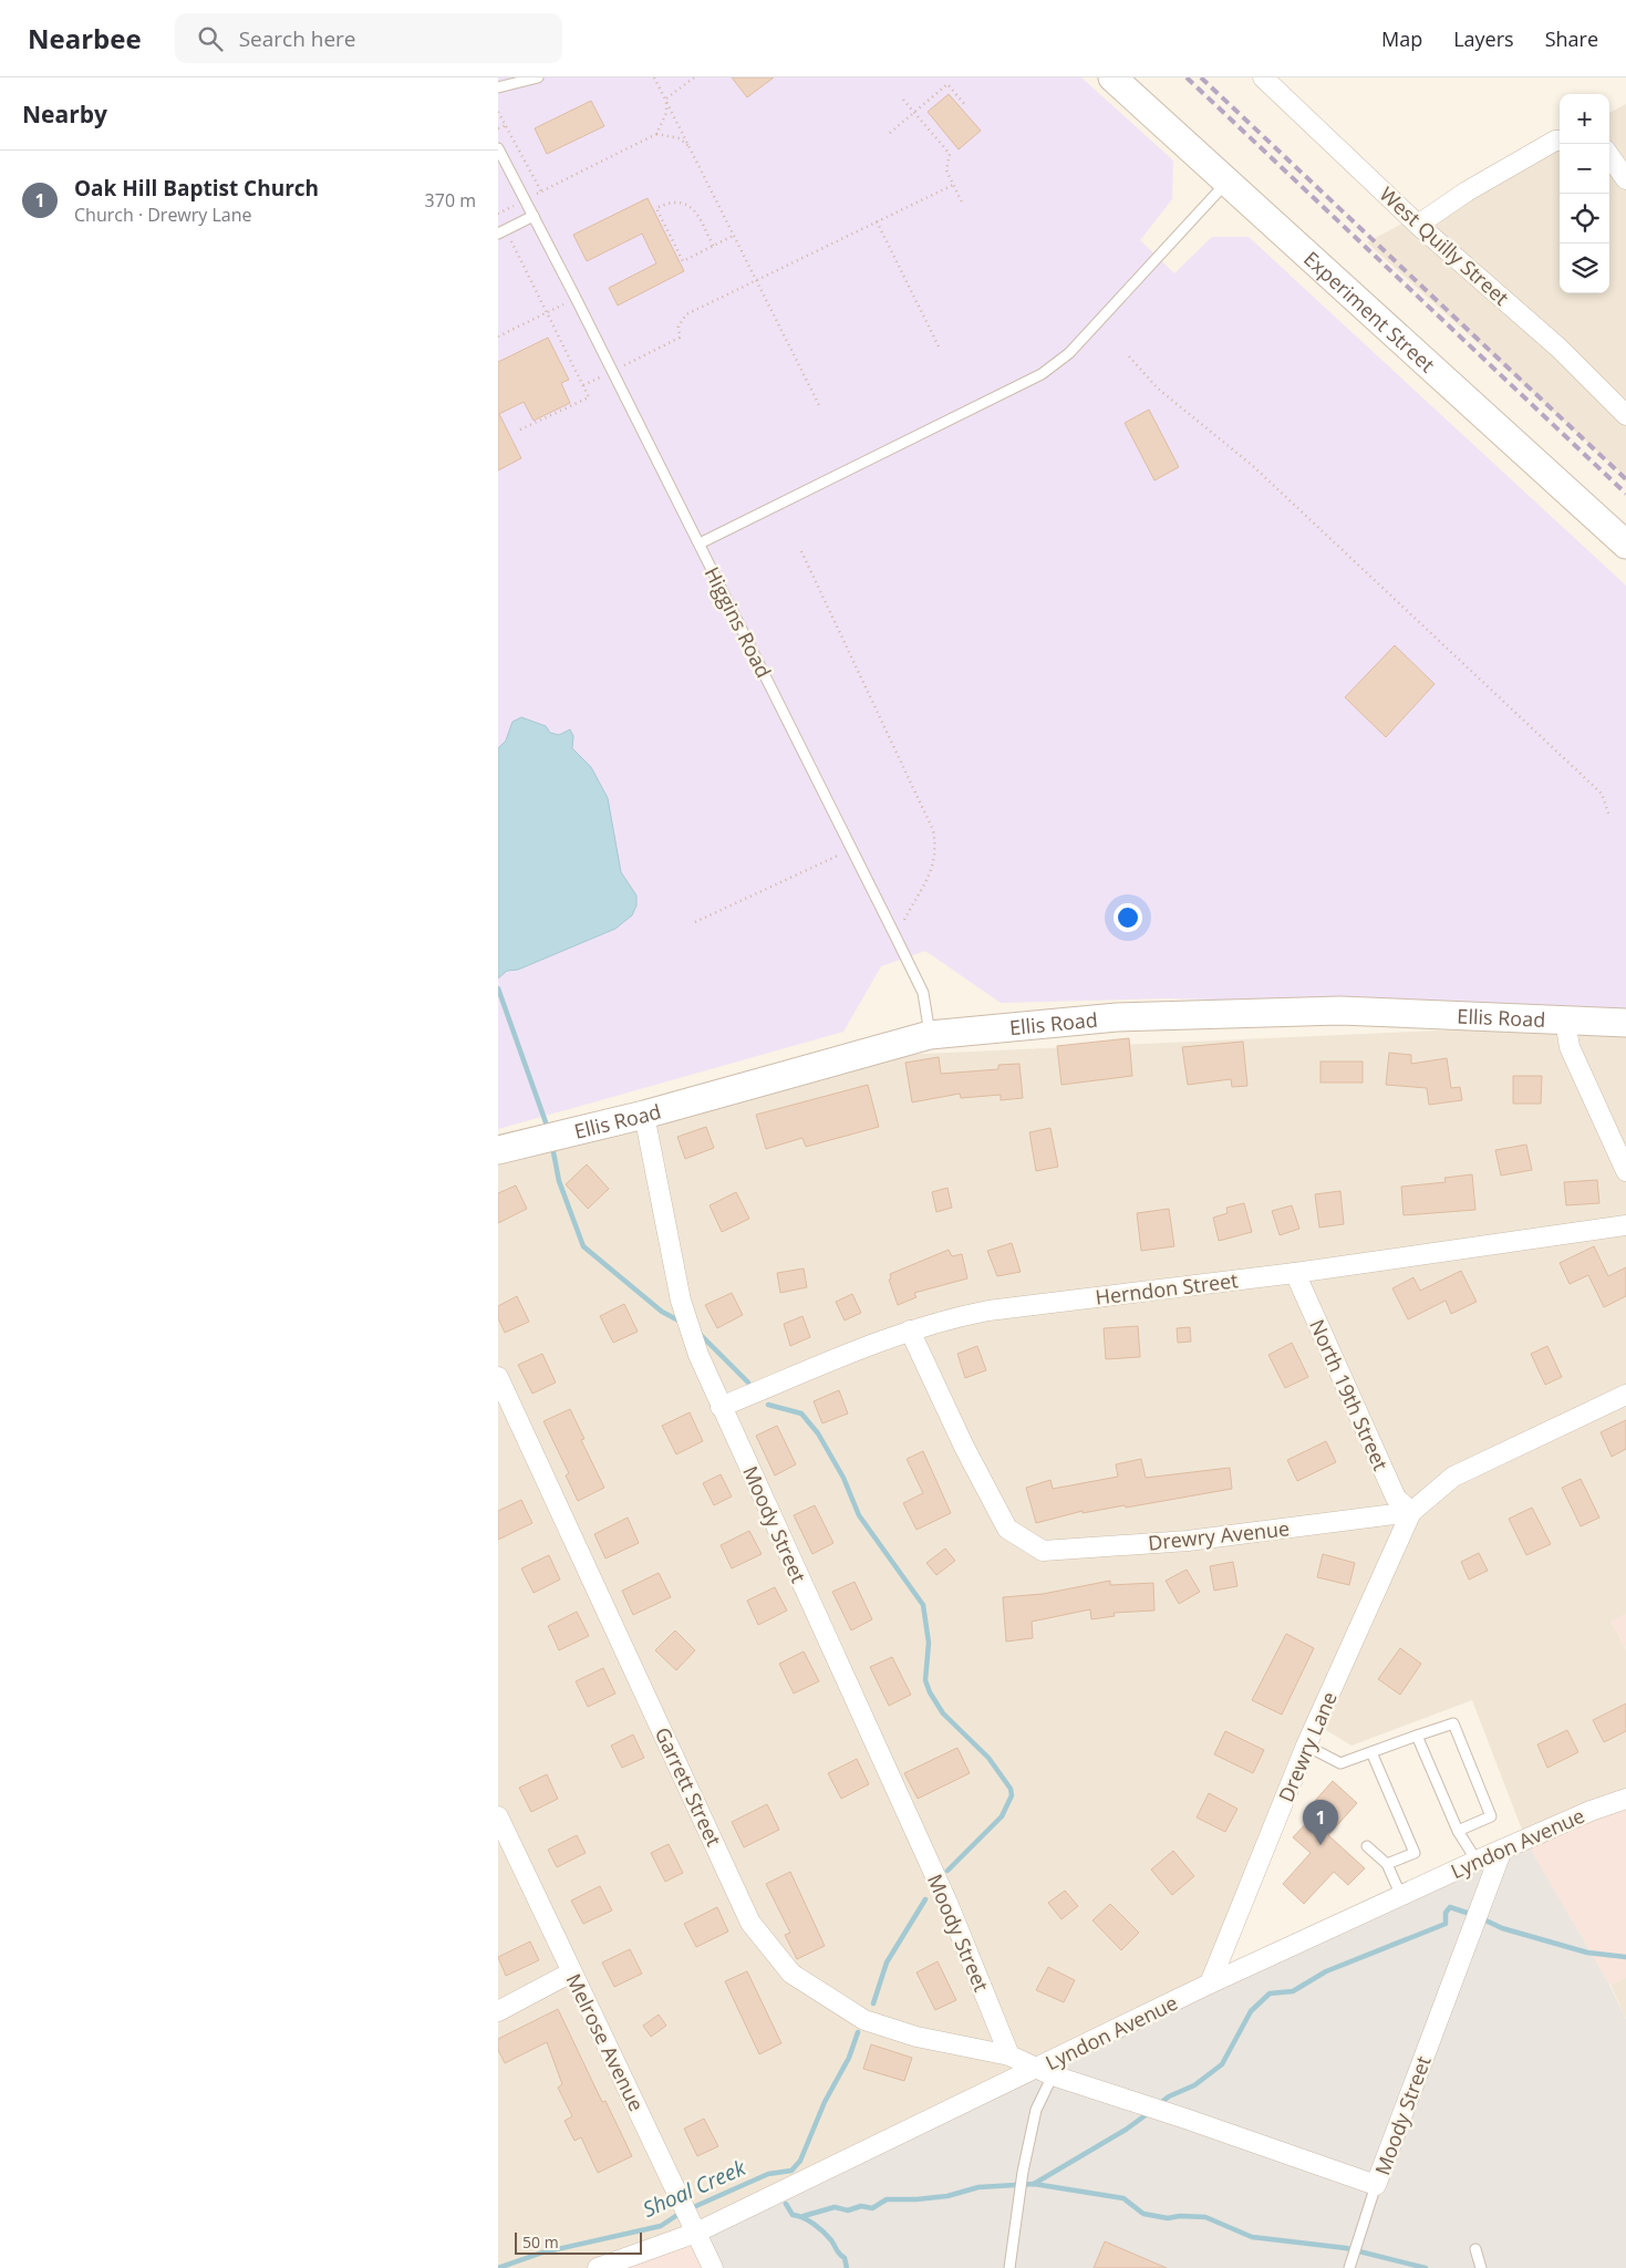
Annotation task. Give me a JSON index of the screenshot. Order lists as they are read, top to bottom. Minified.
{"streets":{"street":["West Quilly Street","Experiment Street","Ellis Road","Herndon Street","North 19th Street","Moody Street","Drewry Avenue","Drewry Lane","Garrett Street","Lyndon Avenue","Melrose Avenue"],"lane":["Higgins Road"]},"crossings":[["Higgins Road","Ellis Road"],["Ellis Road","Moody Street"],["Herndon Street","North 19th Street"],["Herndon Street","Moody Street"],["Herndon Street","Drewry Avenue"],["North 19th Street","Drewry Avenue"],["North 19th Street","Drewry Lane"],["Moody Street","Garrett Street"],["Moody Street","Lyndon Avenue"],["Drewry Avenue","Drewry Lane"],["Drewry Lane","Lyndon Avenue"],["Lyndon Avenue","Melrose Avenue"]],"water":["Shoal Creek"],"scale_bar":"50 m","page":{"header":"Nearbee","search":"Search here","nav":["Map","Layers","Share"],"heading":"Nearby","map_buttons":["+","−"],"list":[{"mark":"1","name":"Oak Hill Baptist Church","note":"Church · Drewry Lane","value":"370 m"}],"pins":"1","scale":"50 m"}}
